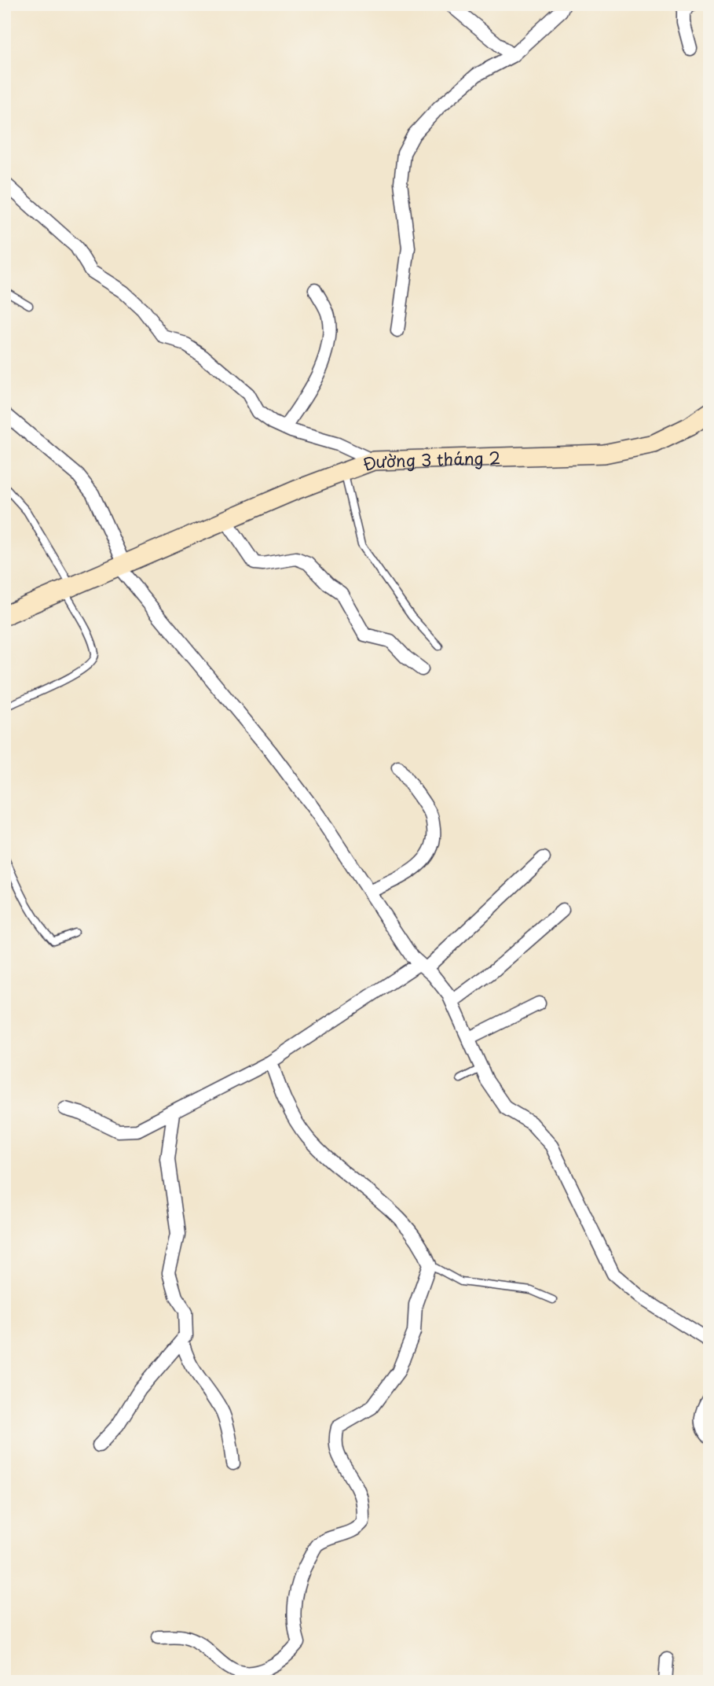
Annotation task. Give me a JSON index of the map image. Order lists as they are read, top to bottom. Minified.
{"streets":{"main road":["Đường 3 tháng 2"]}}
